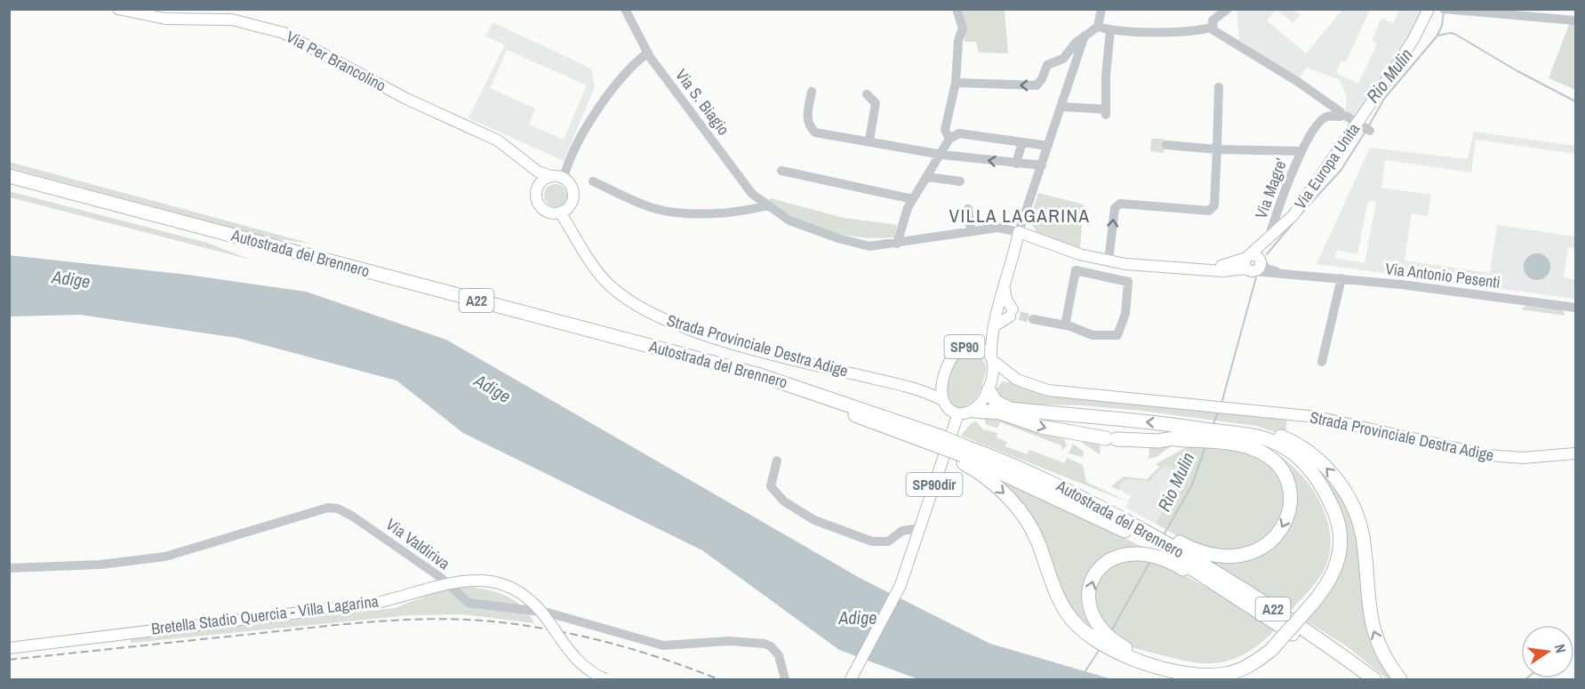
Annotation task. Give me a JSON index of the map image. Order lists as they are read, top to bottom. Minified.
{"streets":{"highway":["Autostrada del Brennero","A22"],"main road":["Via Per Brancolino","Via Europa Unita","Strada Provinciale Destra Adige","SP90","SP90dir","Bretella Stadio Quercia - Villa Lagarina"],"street":["Via S. Biagio","Via Magre'","Via Antonio Pesenti","Via Valdiriva"]},"crossings":[["Via Per Brancolino","Strada Provinciale Destra Adige"],["Via Europa Unita","Via Magre'"],["Via Europa Unita","Via Antonio Pesenti"],["Strada Provinciale Destra Adige","SP90"],["Strada Provinciale Destra Adige","SP90dir"],["SP90","SP90dir"]],"districts":["VILLA LAGARINA"],"water":["Rio Mulin","Adige"],"north":"right"}
